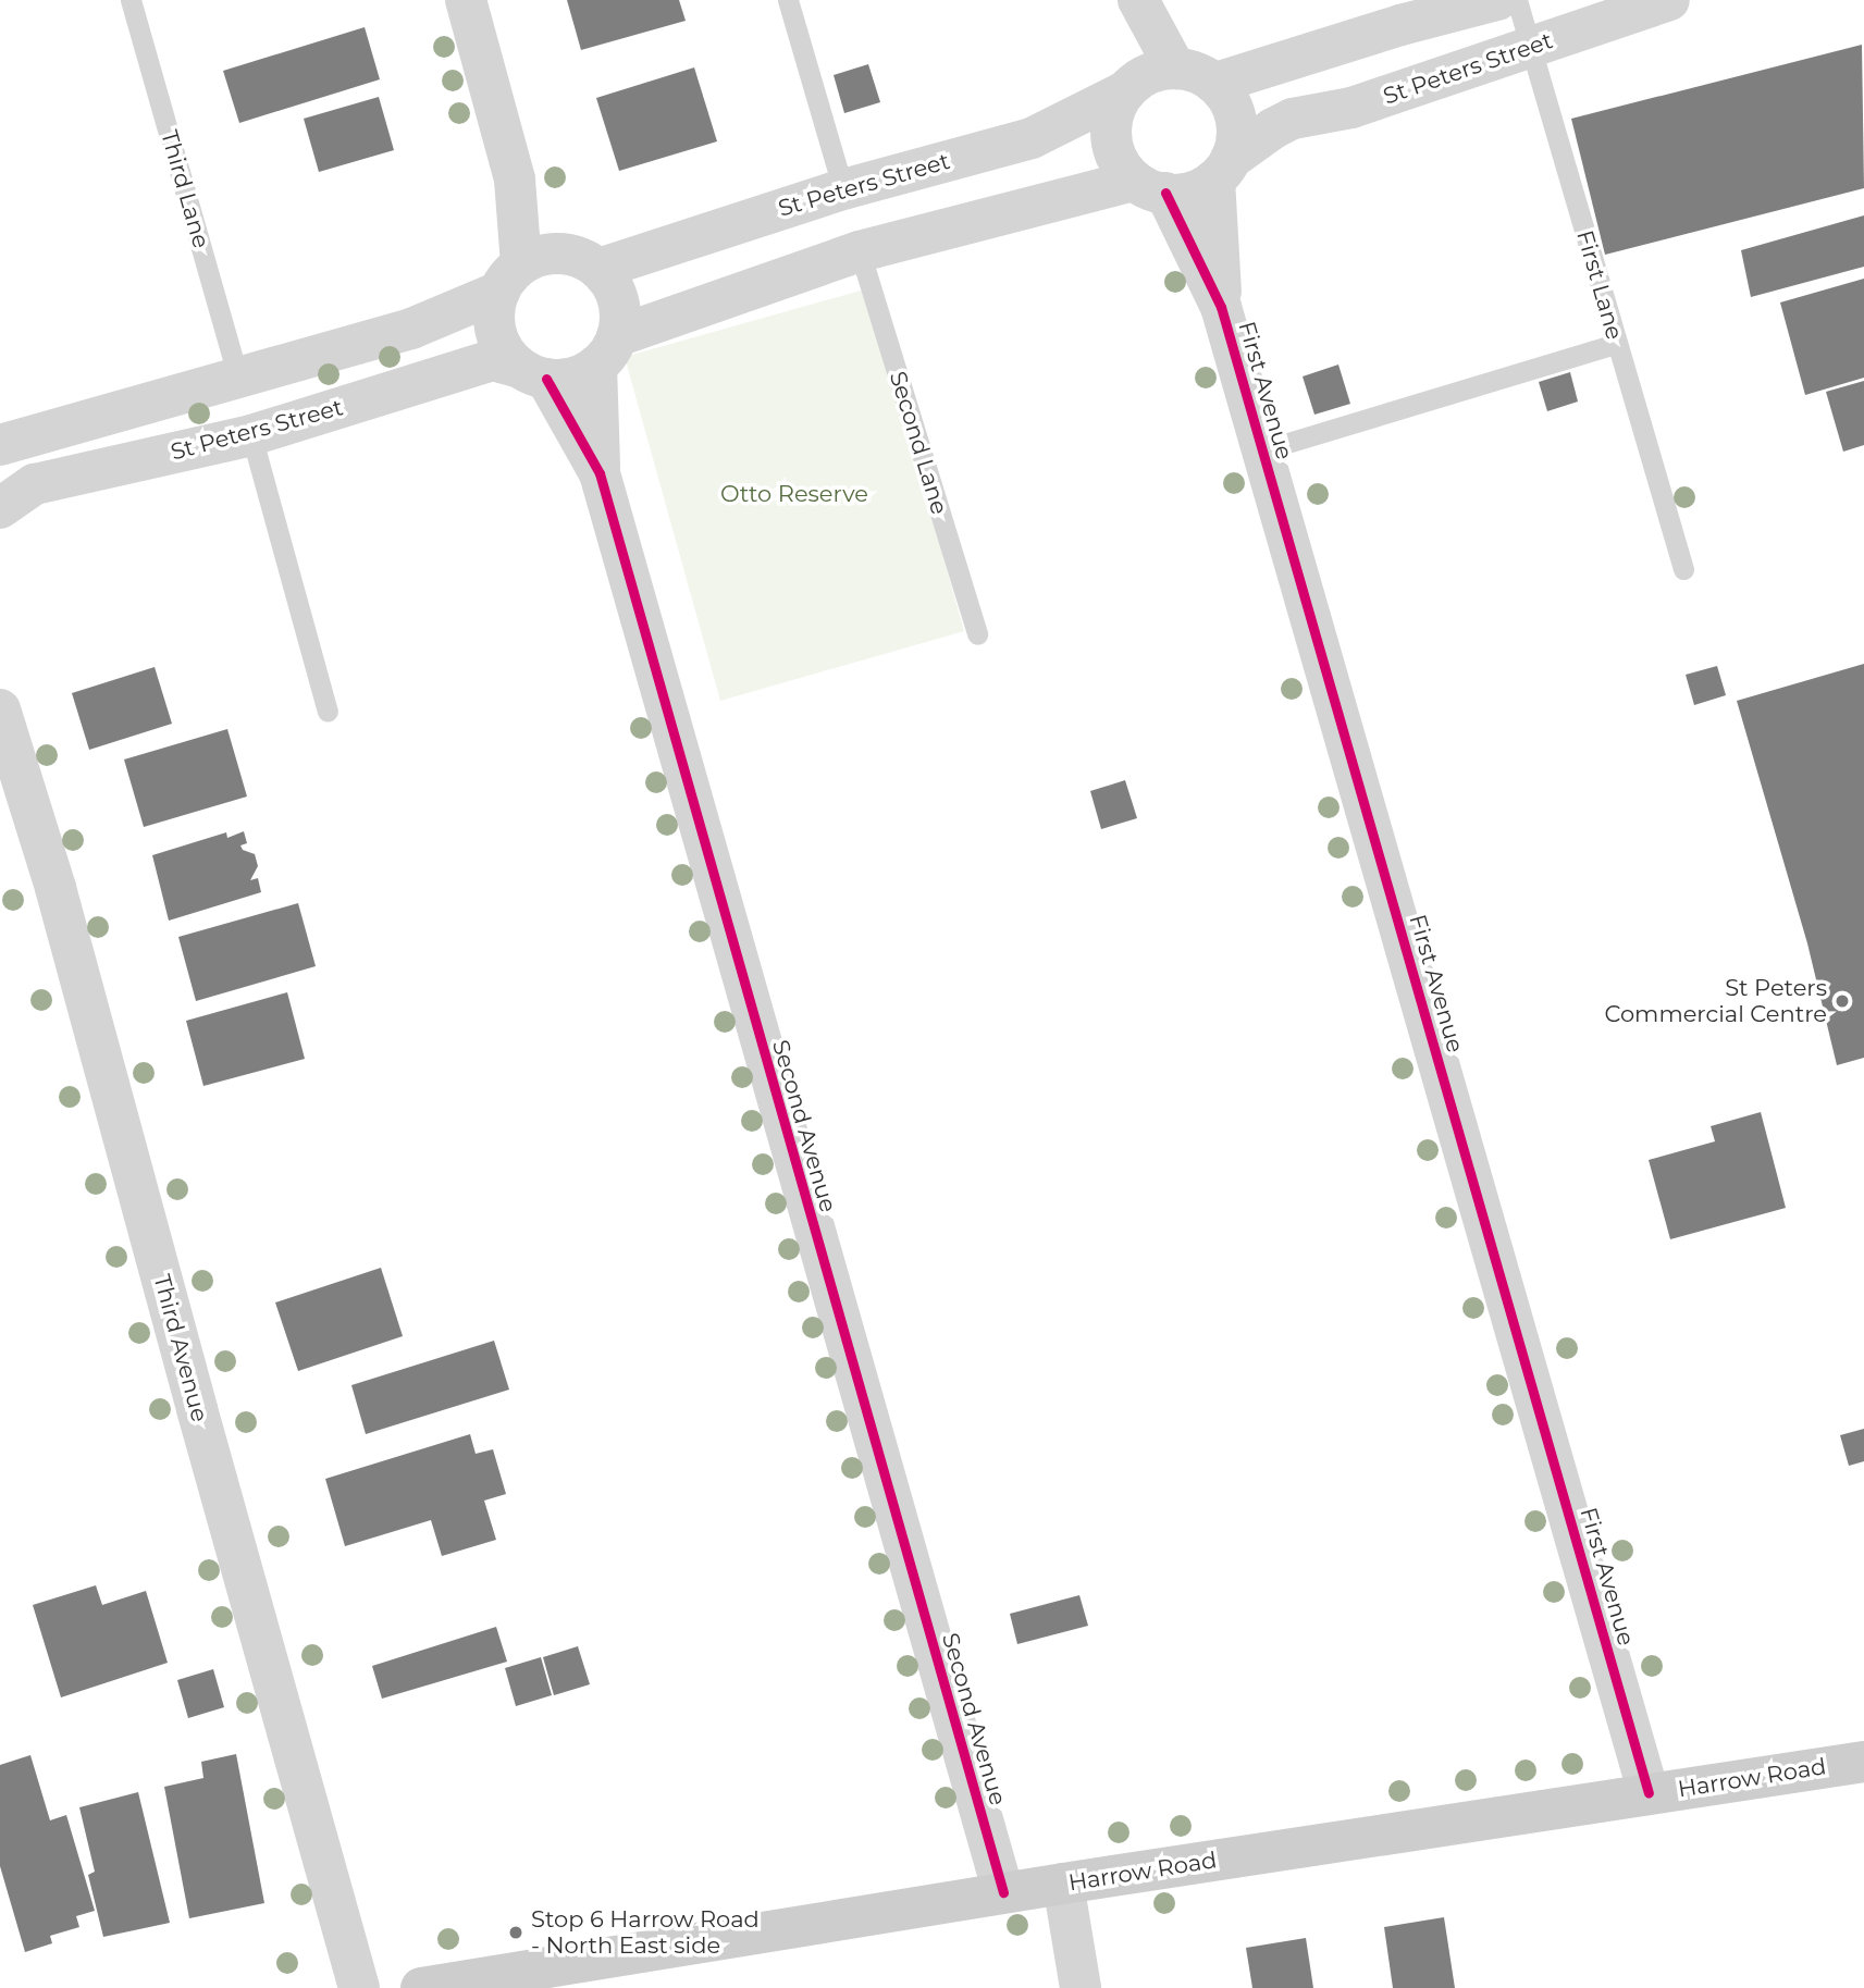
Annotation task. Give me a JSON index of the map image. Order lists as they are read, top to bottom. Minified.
{"streets":{"street":["St Peters Street","First Avenue","Second Avenue","Third Avenue","Harrow Road"],"lane":["Third Lane","First Lane","Second Lane"]},"crossings":[["St Peters Street","First Lane"],["St Peters Street","First Avenue"],["St Peters Street","Second Avenue"],["First Avenue","Harrow Road"],["Second Avenue","Harrow Road"]],"parks":["Otto Reserve"],"places":["St Peters Commercial Centre","Stop 6 Harrow Road - North East side"]}
